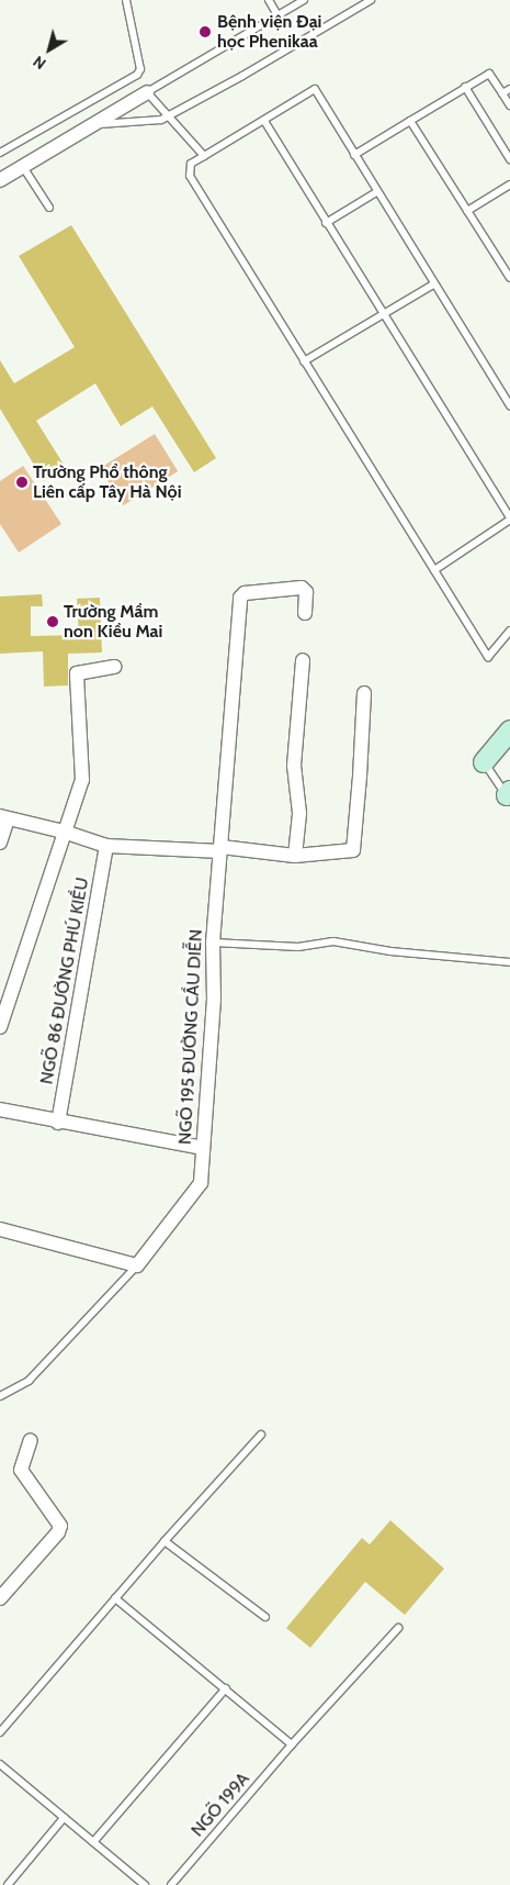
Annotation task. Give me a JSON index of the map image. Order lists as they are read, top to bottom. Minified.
{"streets":{"street":["NGÕ 86 ĐƯỜNG PHÚ KIỀU","NGÕ 195 ĐƯỜNG CẦU DIỄN"],"lane":["NGÕ 199A"]},"places":["Bệnh viện Đại học Phenikaa","Trường Phổ thông Liên cấp Tây Hà Nội","Trường Mầm non Kiều Mai"],"north":"bottom left"}
